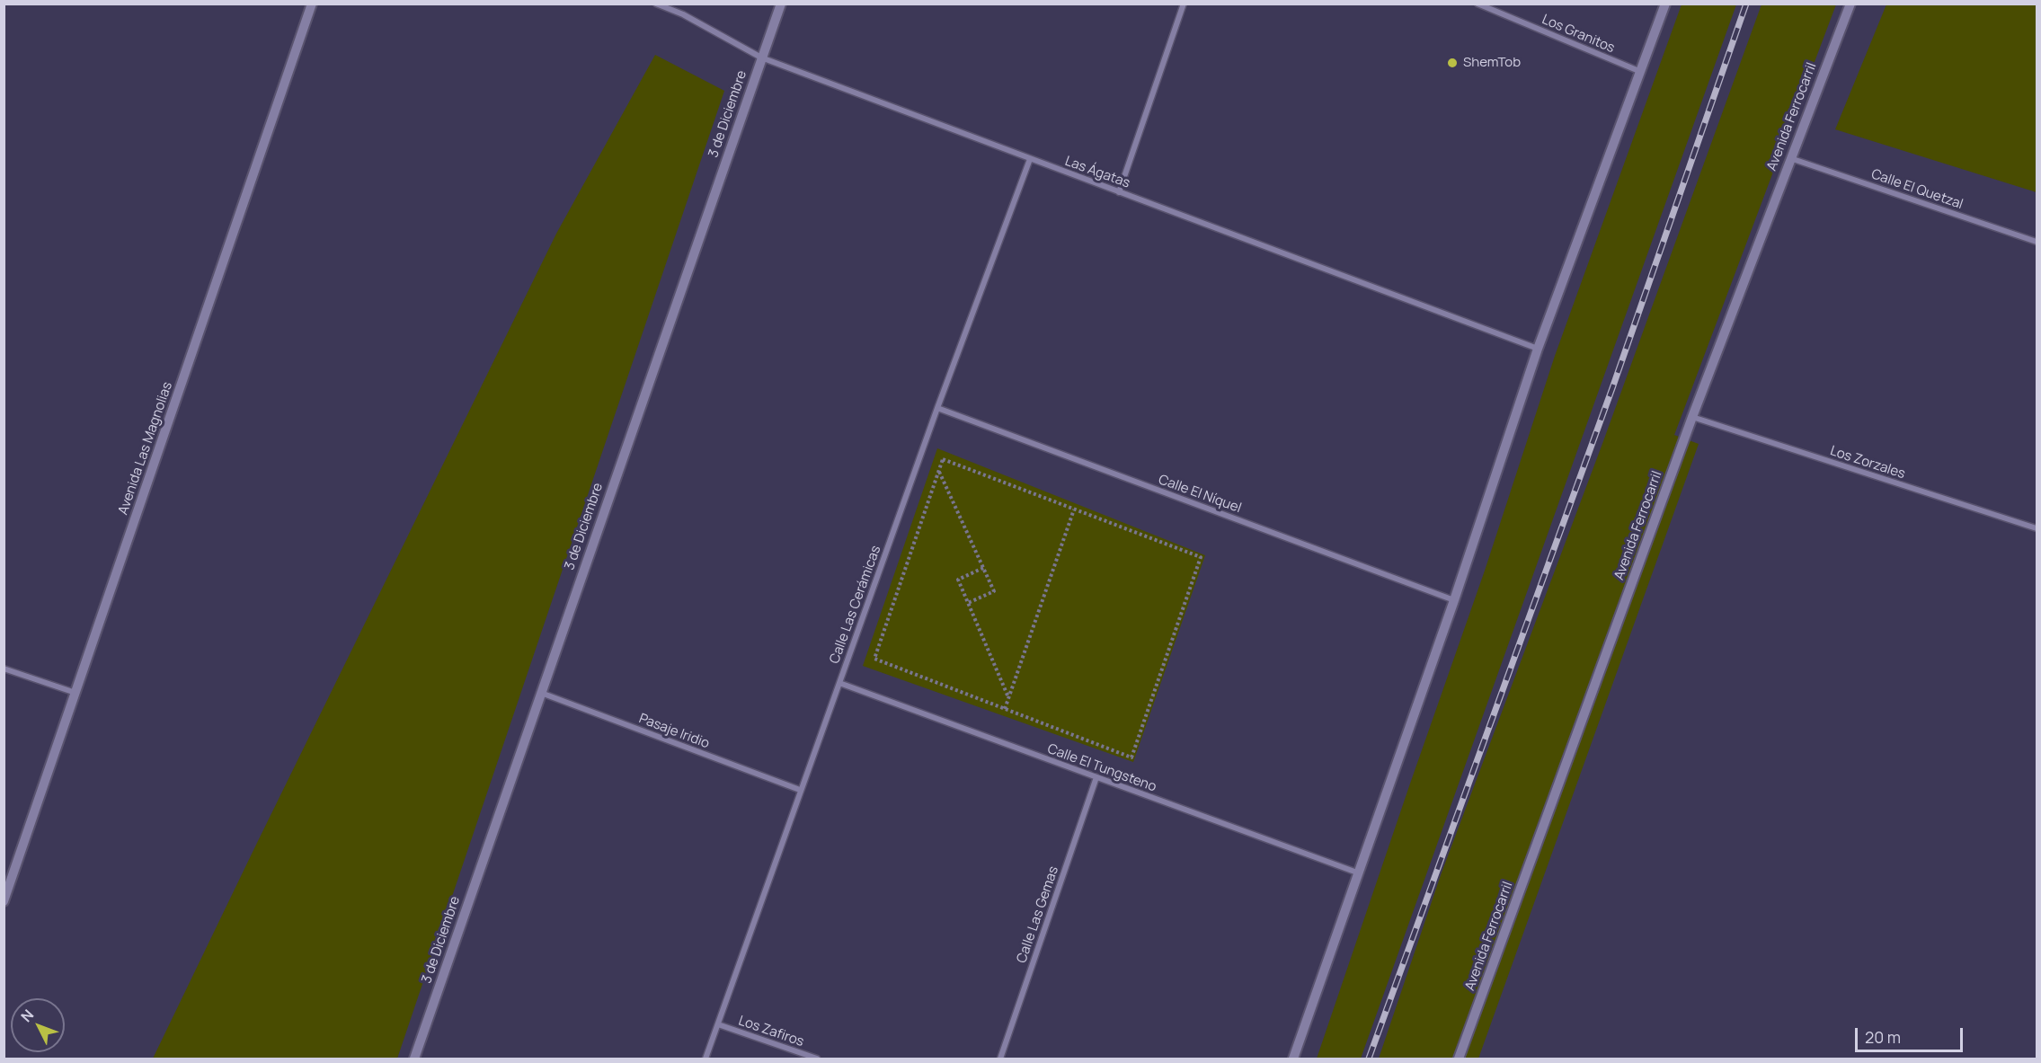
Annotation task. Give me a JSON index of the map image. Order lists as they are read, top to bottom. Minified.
{"streets":{"street":["Los Granitos","3 de Diciembre","Avenida Ferrocarril","Las Ágatas","Calle El Quetzal","Avenida Las Magnolias","Los Zorzales","Calle El Níquel","Calle Las Cerámicas","Pasaje Iridio","Calle El Tungsteno","Calle Las Gemas","Los Zafiros"]},"crossings":[["3 de Diciembre","Las Ágatas"],["3 de Diciembre","Pasaje Iridio"],["Avenida Ferrocarril","Calle El Quetzal"],["Avenida Ferrocarril","Los Zorzales"],["Las Ágatas","Calle Las Cerámicas"],["Calle El Níquel","Calle Las Cerámicas"],["Calle Las Cerámicas","Pasaje Iridio"],["Calle Las Cerámicas","Calle El Tungsteno"],["Calle Las Cerámicas","Los Zafiros"],["Calle El Tungsteno","Calle Las Gemas"]],"places":["ShemTob"],"scale_bar":"20 m","north":"top left"}
